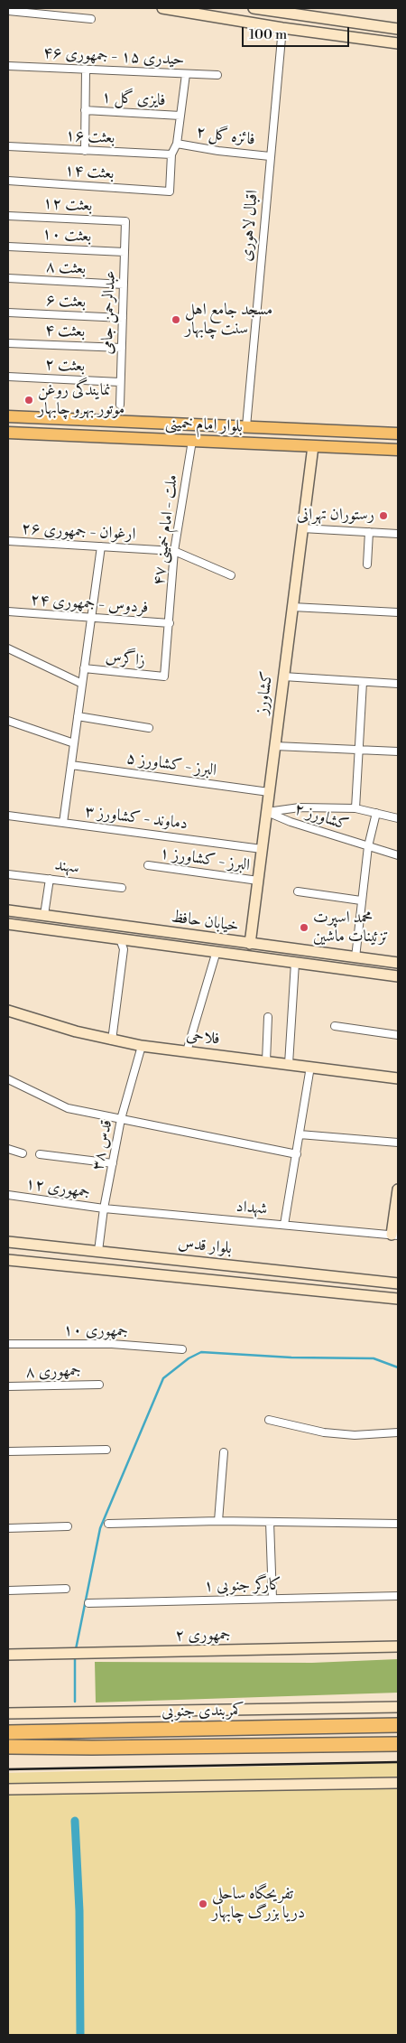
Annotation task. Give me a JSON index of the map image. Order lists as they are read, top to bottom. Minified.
{"streets":{"highway":["کمربندی جنوبی"],"main road":["بلوار امام خمینی","کشاورز","خیابان حافظ","فلاحی","بلوار قدس","جمهوری ۲"],"street":["حیدری ۱۵ - جمهوری ۴۶","فایزی گل ۱","فائزه گل ۲","بعثت ۱۶","بعثت ۱۴","بعثت ۱۲","اقبال لاهوری","بعثت ۱۰","بعثت ۸","بعثت ۶","عبدالرحمن جامی","بعثت ۴","بعثت ۲","ملت - امام خمینی ۴۷","ارغوان - جمهوری ۲۶","فردوس - جمهوری ۲۴","زاگرس","البرز - کشاورز ۵","کشاورز ۲","دماوند - کشاورز ۳","البرز - کشاورز ۱","سهند","قدس ۳۸","جمهوری ۱۲","شهداد","جمهوری ۱۰","جمهوری ۸","کارگر جنوبی ۱"]},"crossings":[["فائزه گل ۲","اقبال لاهوری"],["بعثت ۱۶","بعثت ۱۴"],["بعثت ۱۲","عبدالرحمن جامی"],["اقبال لاهوری","بلوار امام خمینی"],["بعثت ۱۰","عبدالرحمن جامی"],["بعثت ۸","عبدالرحمن جامی"],["بعثت ۶","عبدالرحمن جامی"],["عبدالرحمن جامی","بعثت ۴"],["عبدالرحمن جامی","بعثت ۲"],["بلوار امام خمینی","ملت - امام خمینی ۴۷"],["بلوار امام خمینی","کشاورز"],["ملت - امام خمینی ۴۷","ارغوان - جمهوری ۲۶"],["ملت - امام خمینی ۴۷","فردوس - جمهوری ۲۴"],["ملت - امام خمینی ۴۷","زاگرس"],["کشاورز","البرز - کشاورز ۵"],["کشاورز","کشاورز ۲"],["کشاورز","دماوند - کشاورز ۳"],["کشاورز","البرز - کشاورز ۱"],["کشاورز","خیابان حافظ"],["فلاحی","قدس ۳۸"],["قدس ۳۸","جمهوری ۱۲"],["قدس ۳۸","شهداد"],["قدس ۳۸","بلوار قدس"],["جمهوری ۱۲","شهداد"]],"places":["مسجد جامع اهل سنت چابهار","نمایندگی روغن موتور بهرو چابهار","رستوران تهرانی","محمد اسپرت تزئینات ماشین","تفریحگاه ساحلی دریا بزرگ چابهار"],"scale_bar":"100 m"}
